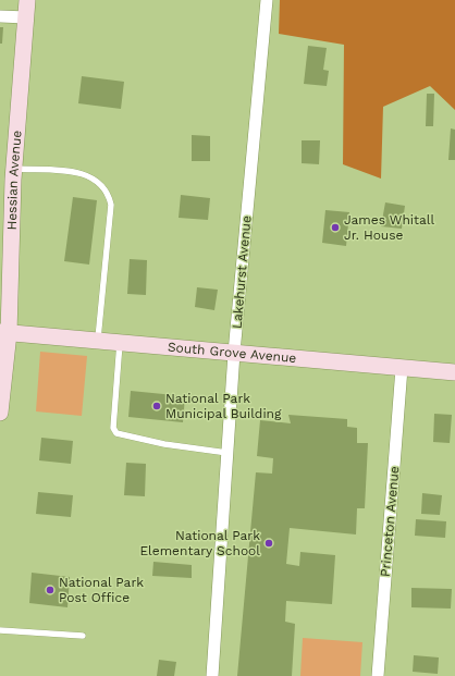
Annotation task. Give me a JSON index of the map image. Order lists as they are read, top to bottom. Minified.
{"streets":{"main road":["Hessian Avenue","South Grove Avenue"],"street":["Lakehurst Avenue","Princeton Avenue"]},"crossings":[["Hessian Avenue","South Grove Avenue"],["Lakehurst Avenue","South Grove Avenue"],["South Grove Avenue","Princeton Avenue"]],"places":["James Whitall Jr. House","National Park Municipal Building","National Park Elementary School","National Park Post Office"]}
